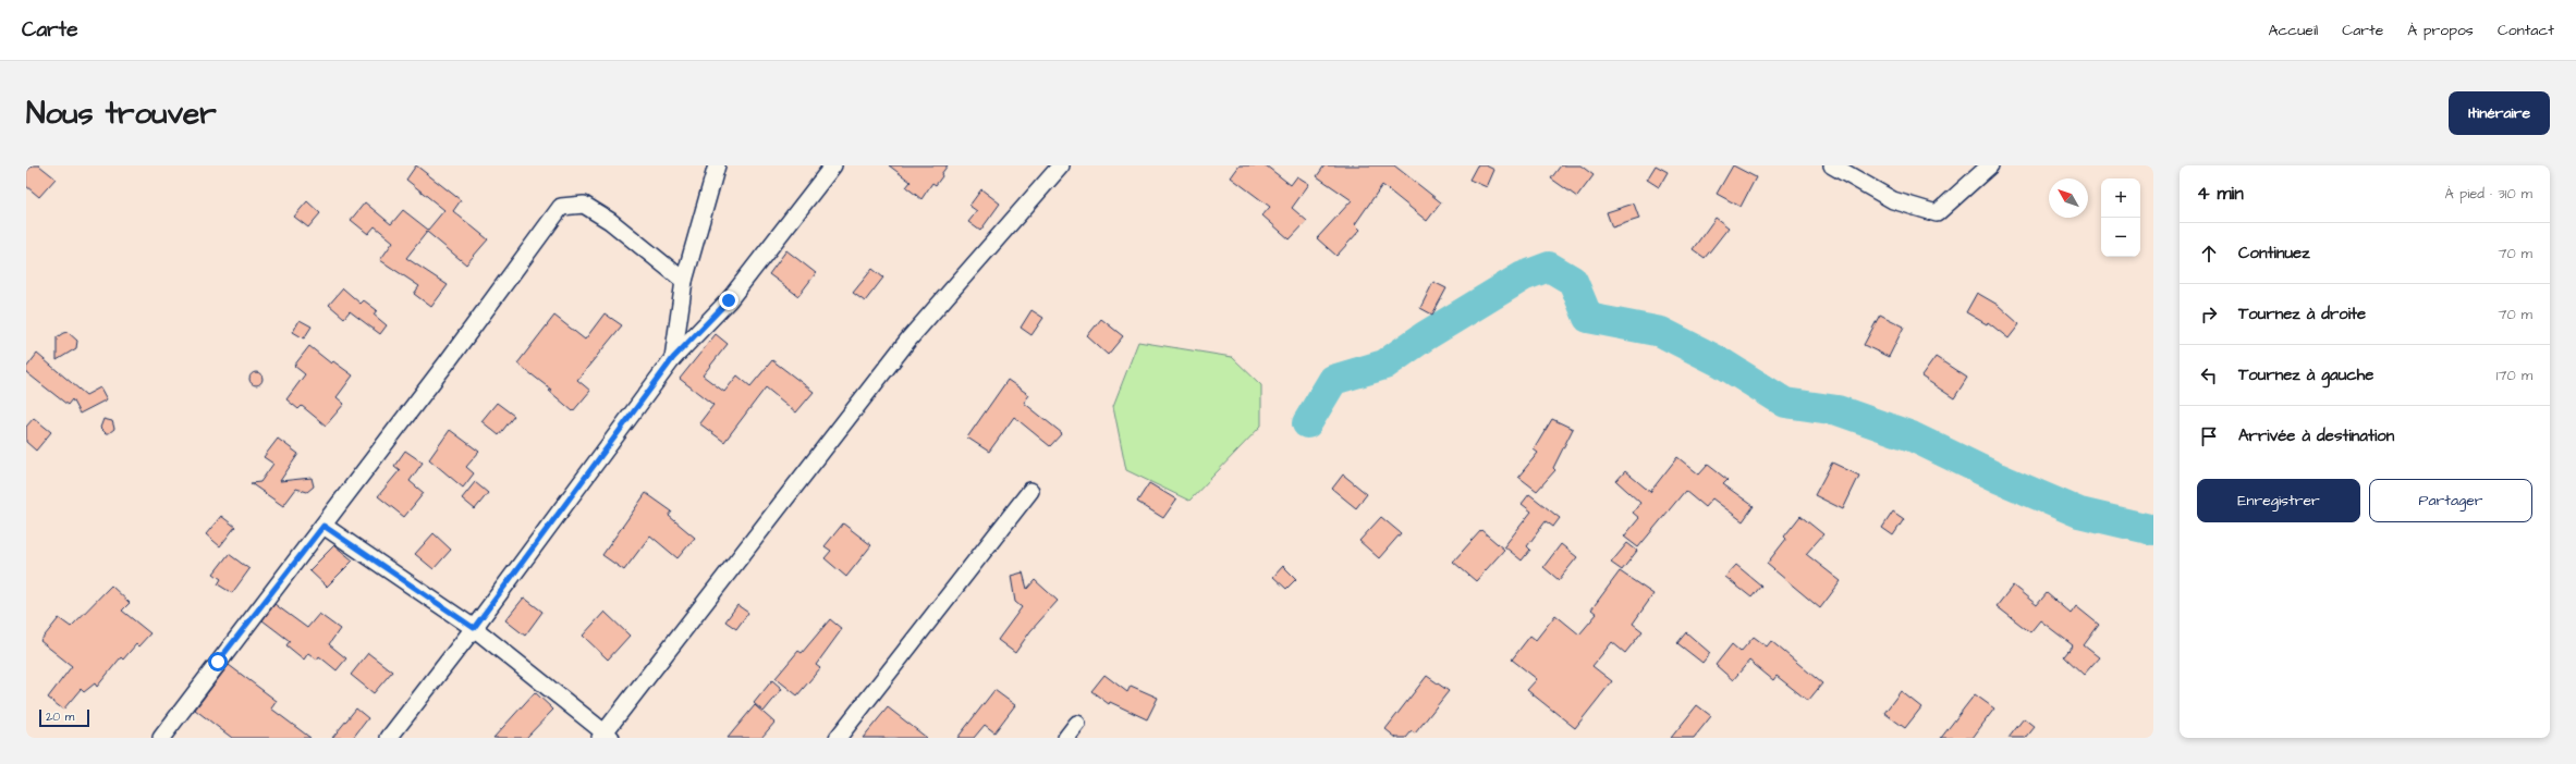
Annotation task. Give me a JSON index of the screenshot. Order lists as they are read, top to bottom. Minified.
{"scale_bar":"20 m","north":"top left","page":{"header":"Carte","nav":["Accueil","Carte","À propos","Contact"],"buttons":["Itinéraire",["Enregistrer","Partager"]],"title":"Nous trouver","heading":["4 min","À pied · 310 m"],"map_buttons":["+","−"],"list":[["Continuez","70 m"],["Tournez à droite","70 m"],["Tournez à gauche","170 m"],"Arrivée à destination"],"scale":"20 m"}}
